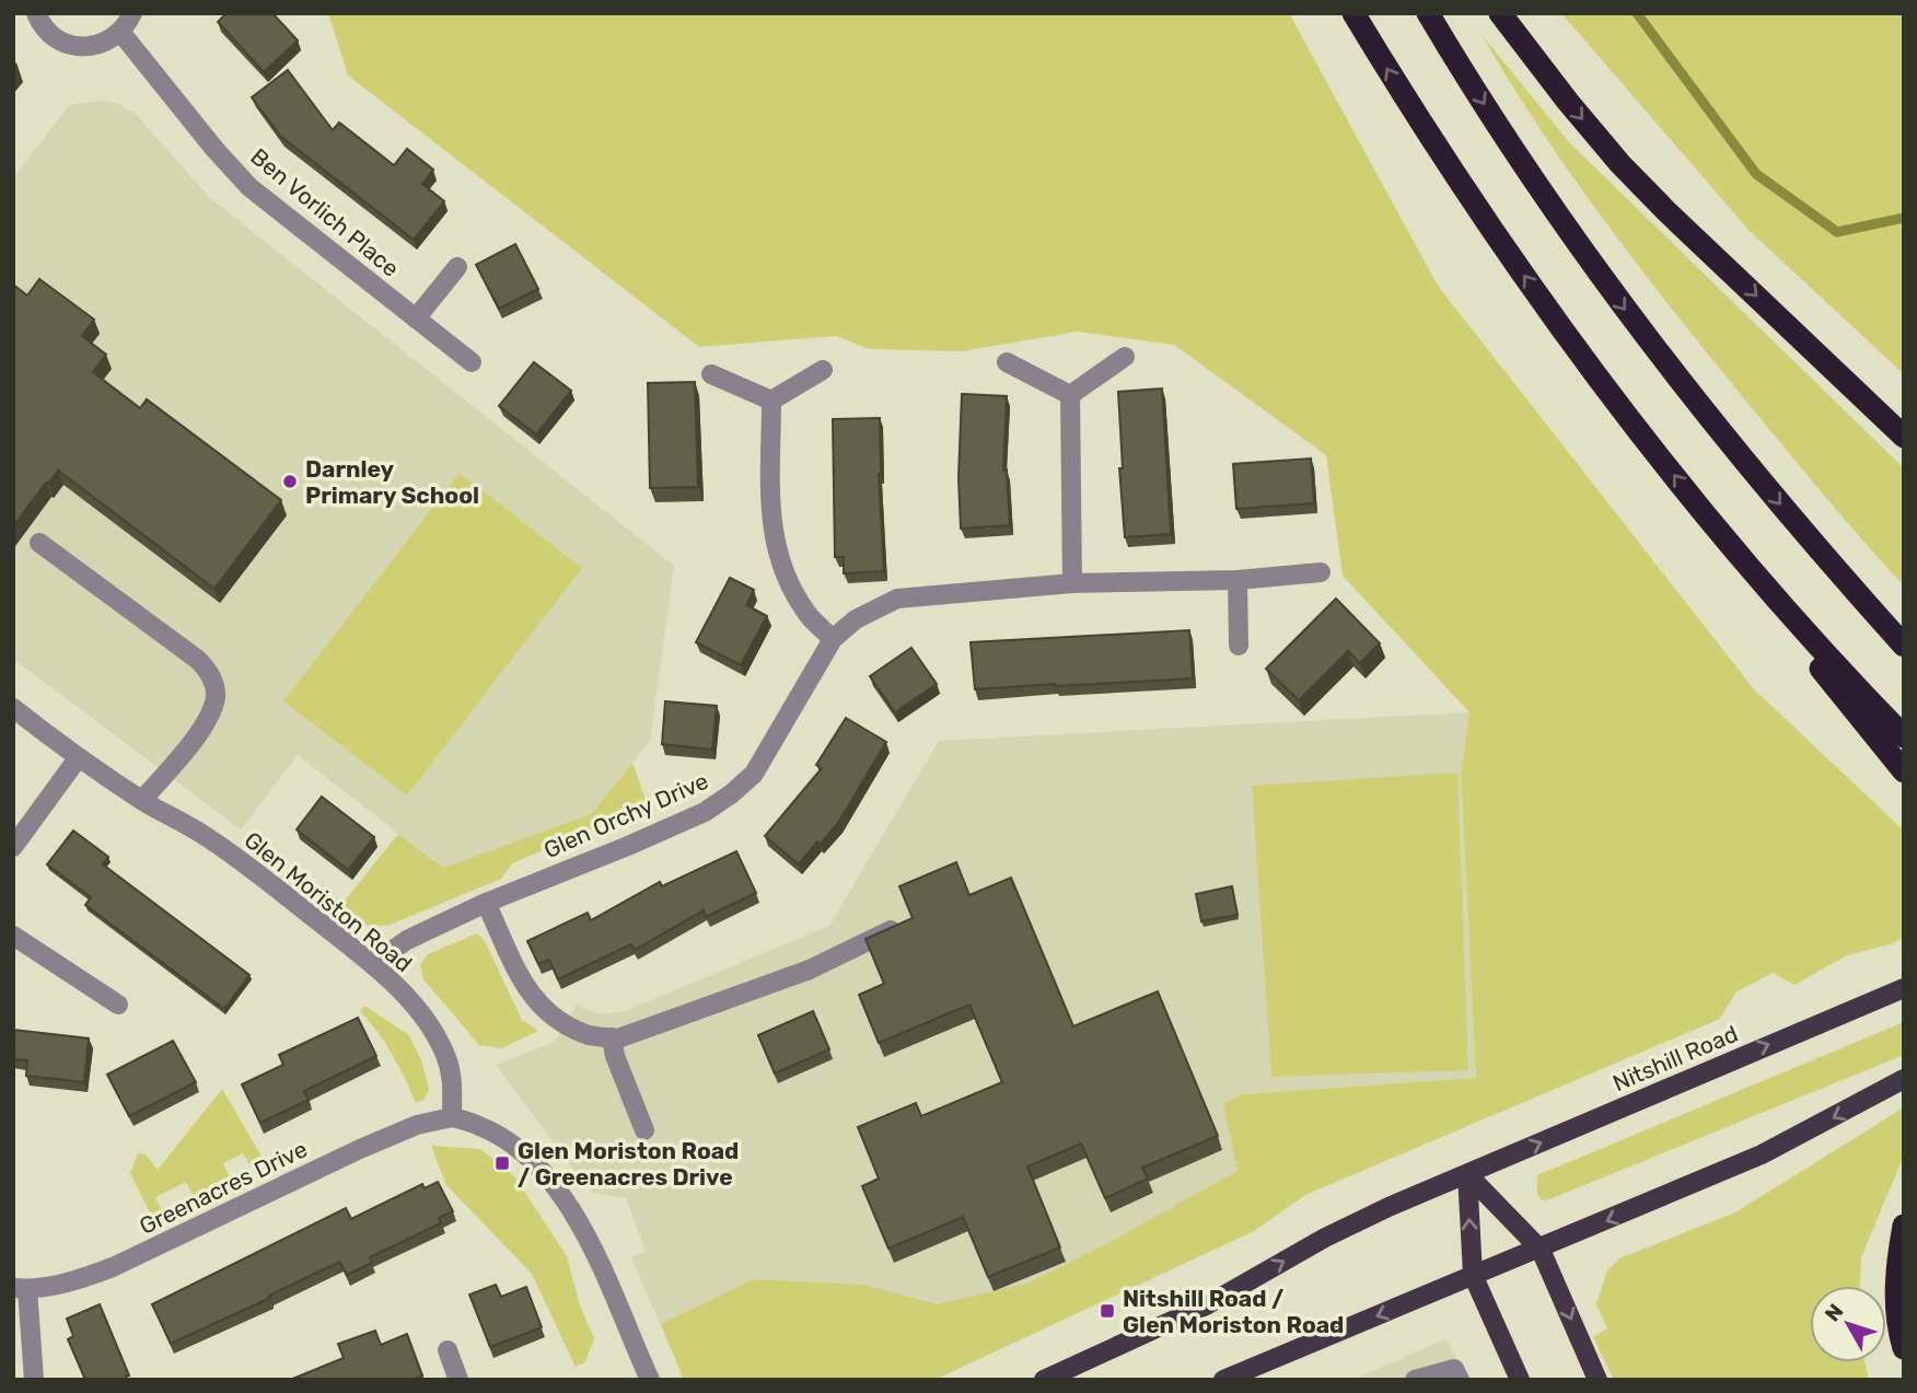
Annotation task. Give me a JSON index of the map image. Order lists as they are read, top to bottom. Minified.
{"streets":{"main road":["Nitshill Road"],"street":["Ben Vorlich Place","Glen Orchy Drive","Glen Moriston Road","Greenacres Drive"]},"crossings":[["Glen Orchy Drive","Glen Moriston Road"],["Glen Moriston Road","Greenacres Drive"]],"places":{"other":["Darnley Primary School"],"transit":["Glen Moriston Road / Greenacres Drive","Nitshill Road / Glen Moriston Road"]},"north":"top left"}
